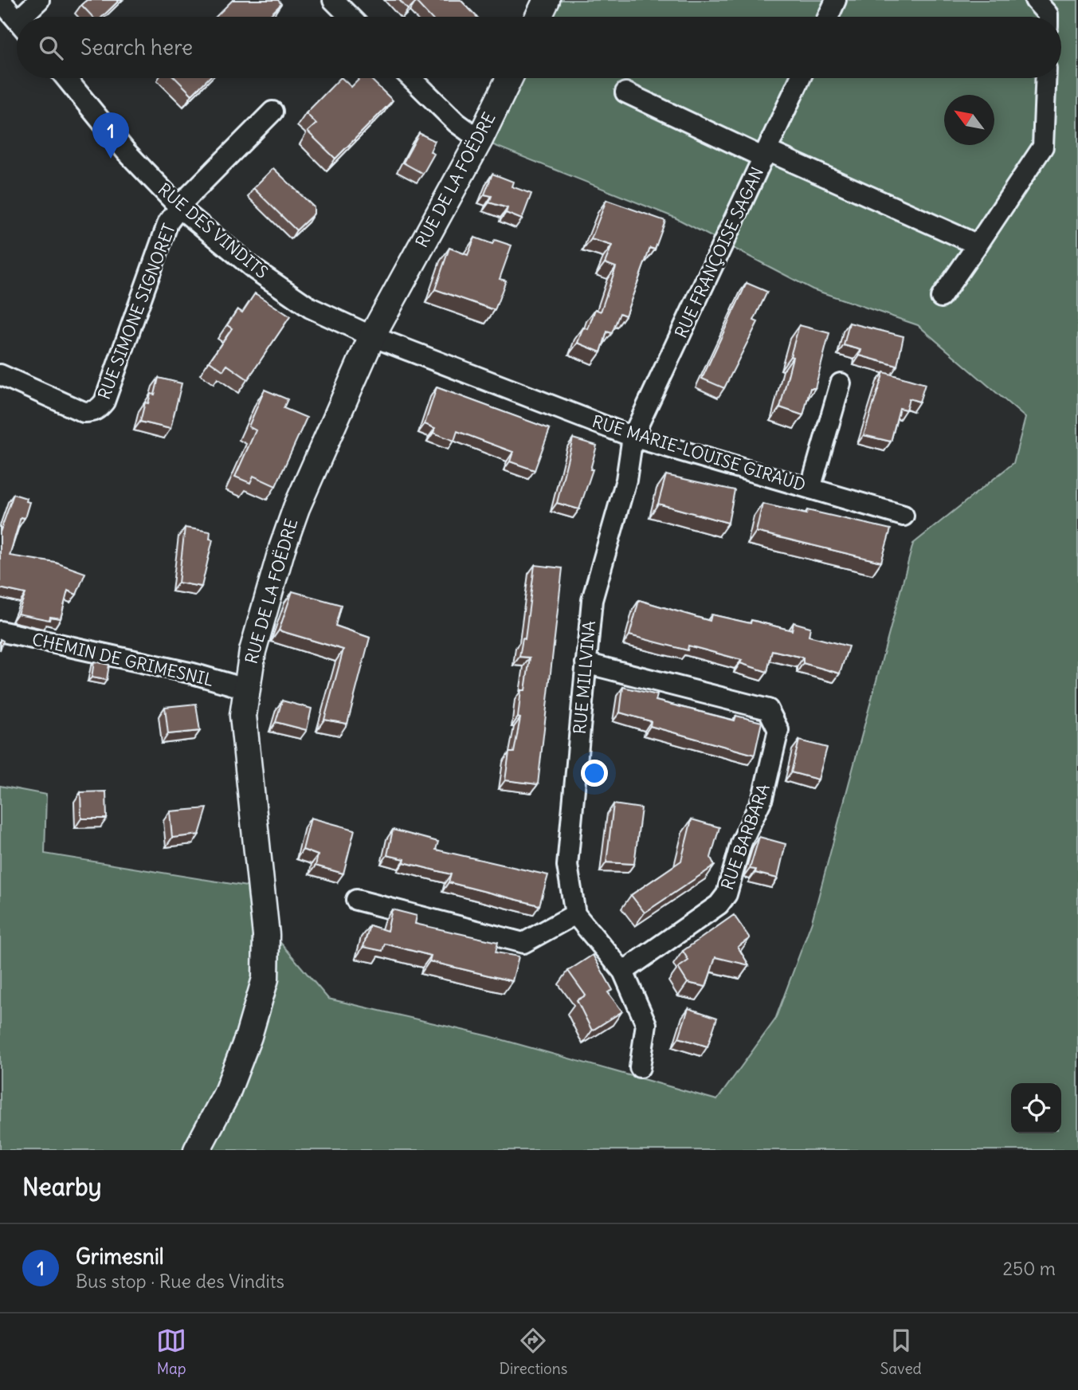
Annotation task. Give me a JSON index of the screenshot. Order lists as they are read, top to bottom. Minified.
{"streets":{"street":["RUE DE LA FOËDRE","RUE DES VINDITS","RUE FRANÇOISE SAGAN","RUE SIMONE SIGNORET","RUE MARIE-LOUISE GIRAUD","CHEMIN DE GRIMESNIL","RUE MILLVINA","RUE BARBARA"]},"crossings":[["RUE DE LA FOËDRE","RUE DES VINDITS"],["RUE DE LA FOËDRE","RUE MARIE-LOUISE GIRAUD"],["RUE DE LA FOËDRE","CHEMIN DE GRIMESNIL"],["RUE DES VINDITS","RUE SIMONE SIGNORET"],["RUE DES VINDITS","RUE MARIE-LOUISE GIRAUD"],["RUE FRANÇOISE SAGAN","RUE MARIE-LOUISE GIRAUD"],["RUE FRANÇOISE SAGAN","RUE MILLVINA"],["RUE MARIE-LOUISE GIRAUD","RUE MILLVINA"],["RUE MILLVINA","RUE BARBARA"]],"north":"top left","page":{"search":"Search here","pins":"1","heading":"Nearby","list":[{"mark":"1","name":"Grimesnil","note":"Bus stop · Rue des Vindits","value":"250 m"}],"nav":["Map","Directions","Saved"]}}
